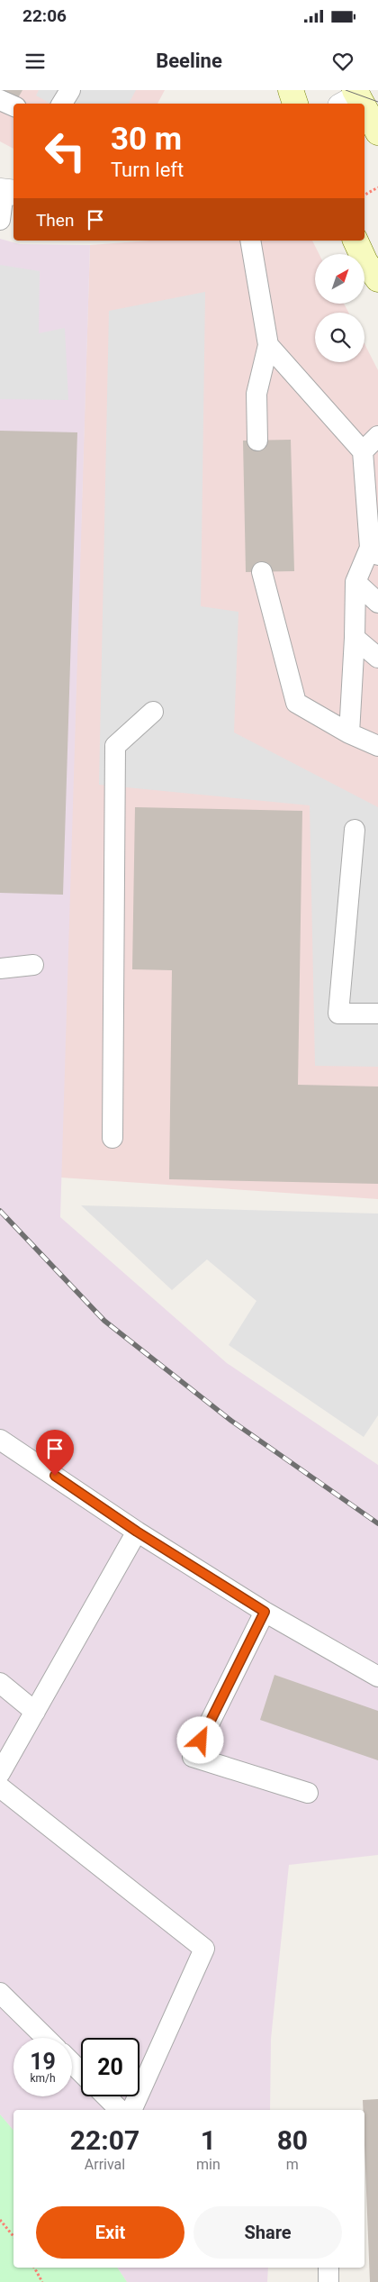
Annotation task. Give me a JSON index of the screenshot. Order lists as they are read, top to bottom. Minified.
{"north":"top right","page":{"status":"22:06","header":"Beeline","turn":["30 m","Turn left"],"then":"Then","speed":"19 km/h","limit":"20","eta":["22:07","Arrival","1","min","80","m"],"buttons":["Exit","Share"]}}
